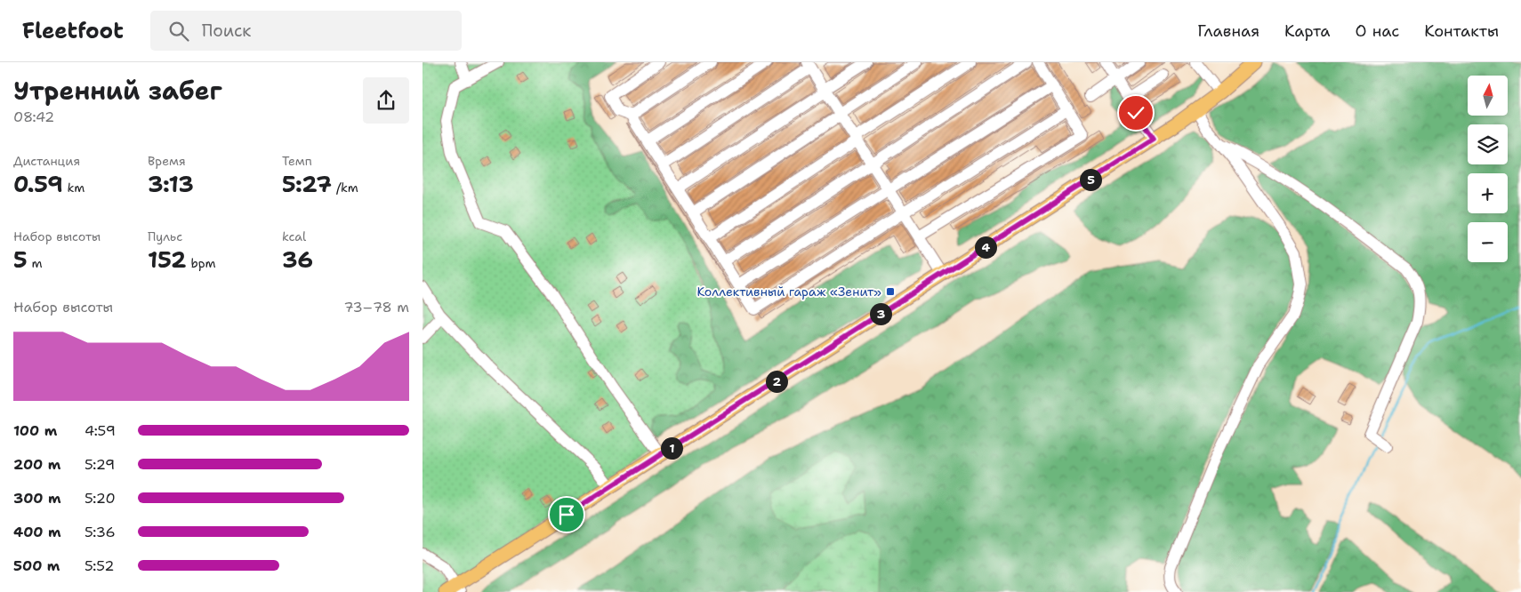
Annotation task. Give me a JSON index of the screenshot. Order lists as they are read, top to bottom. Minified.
{"places":{"transit":["Коллективный гараж «Зенит»"]},"north":"top","page":{"header":"Fleetfoot","search":"Поиск","nav":["Главная","Карта","О нас","Контакты"],"heading":["Утренний забег","08:42"],"map_buttons":["+","−"],"stats":[["Дистанция","0.59 km"],["Время","3:13"],["Темп","5:27 /km"],["Набор высоты","5 m"],["Пульс","152 bpm"],["kcal","36"]],"pins":["5","4","3","2","1"],"chart":["Набор высоты","73–78 m"],"list":[{"name":"100 m","note":"4:59"},{"name":"200 m","note":"5:29"},{"name":"300 m","note":"5:20"},{"name":"400 m","note":"5:36"},{"name":"500 m","note":"5:52"}]}}
